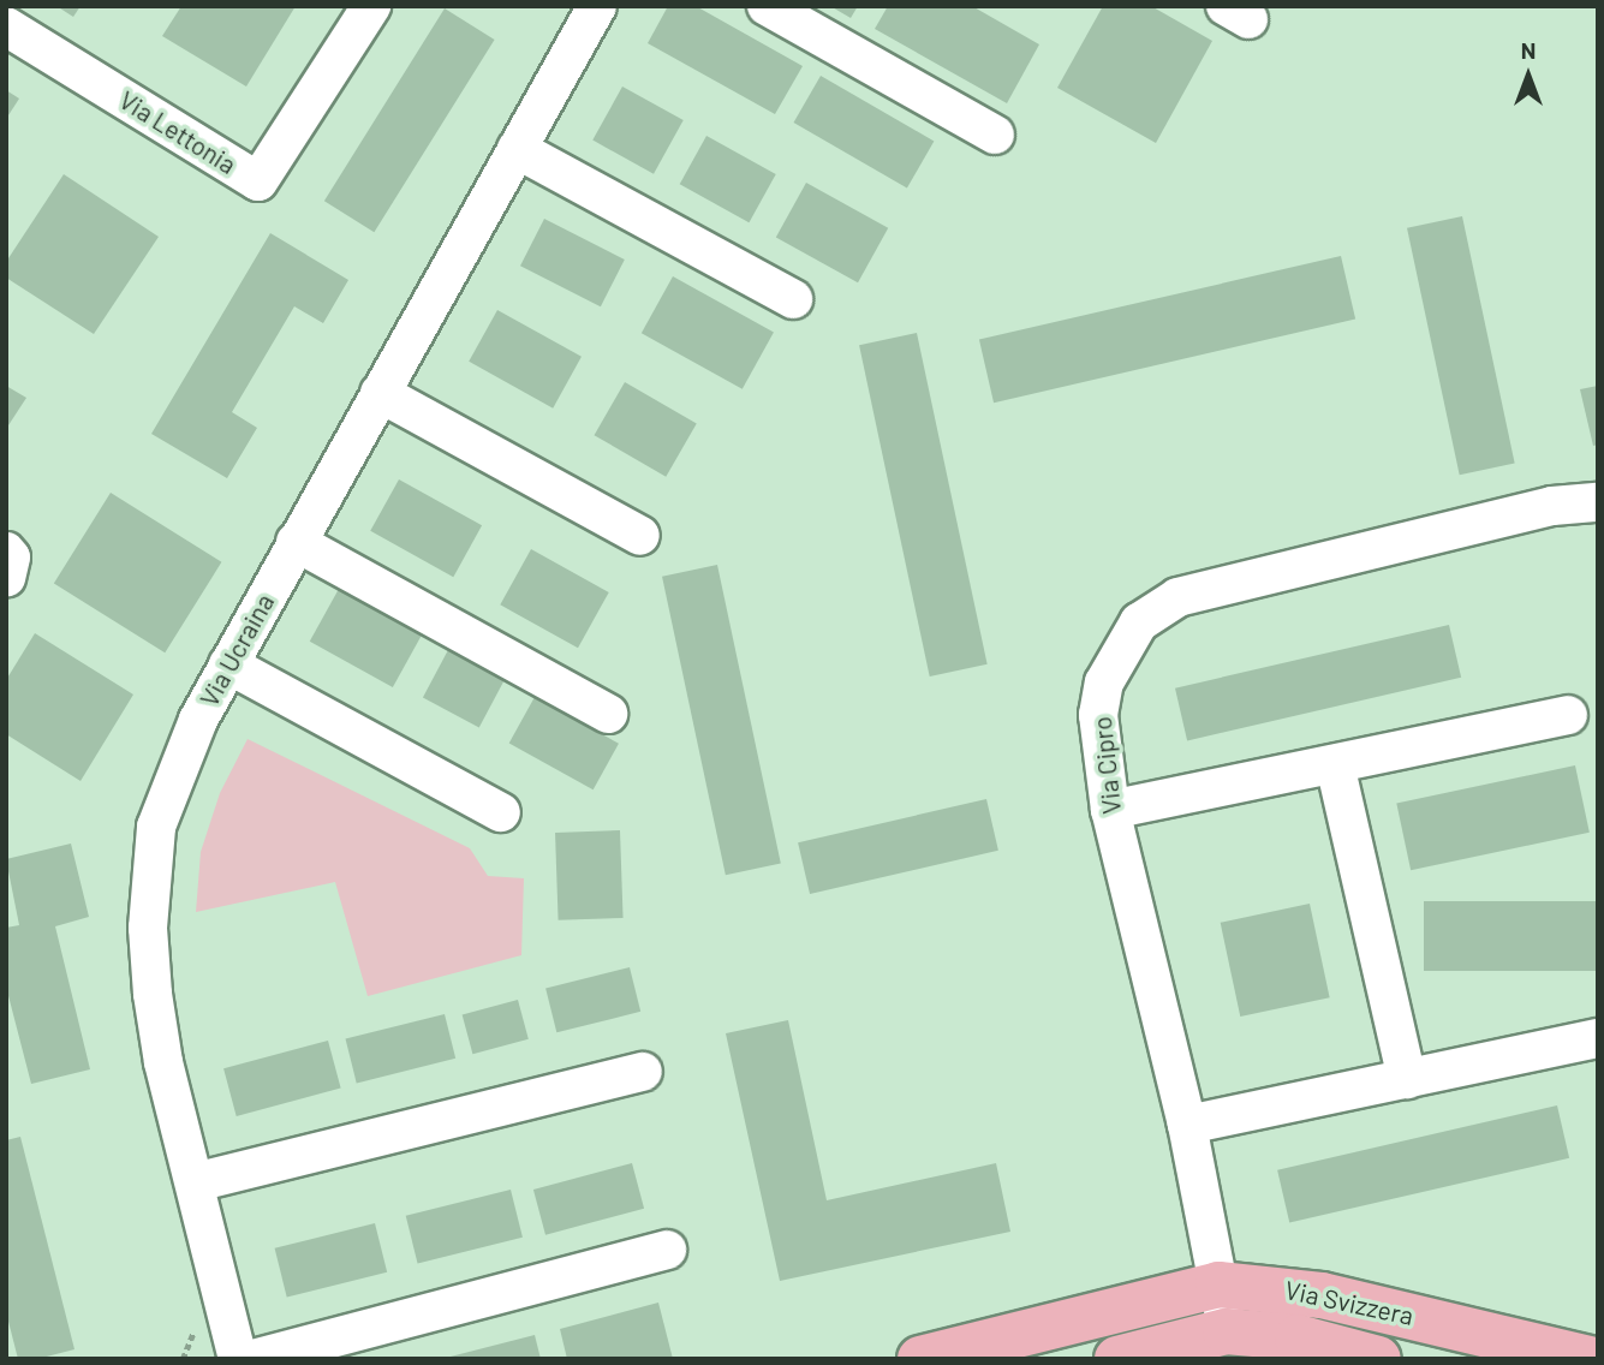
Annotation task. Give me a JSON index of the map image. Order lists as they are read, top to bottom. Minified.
{"streets":{"main road":["Via Svizzera"],"street":["Via Lettonia","Via Ucraina","Via Cipro"]},"crossings":[["Via Cipro","Via Svizzera"]],"north":"top"}
